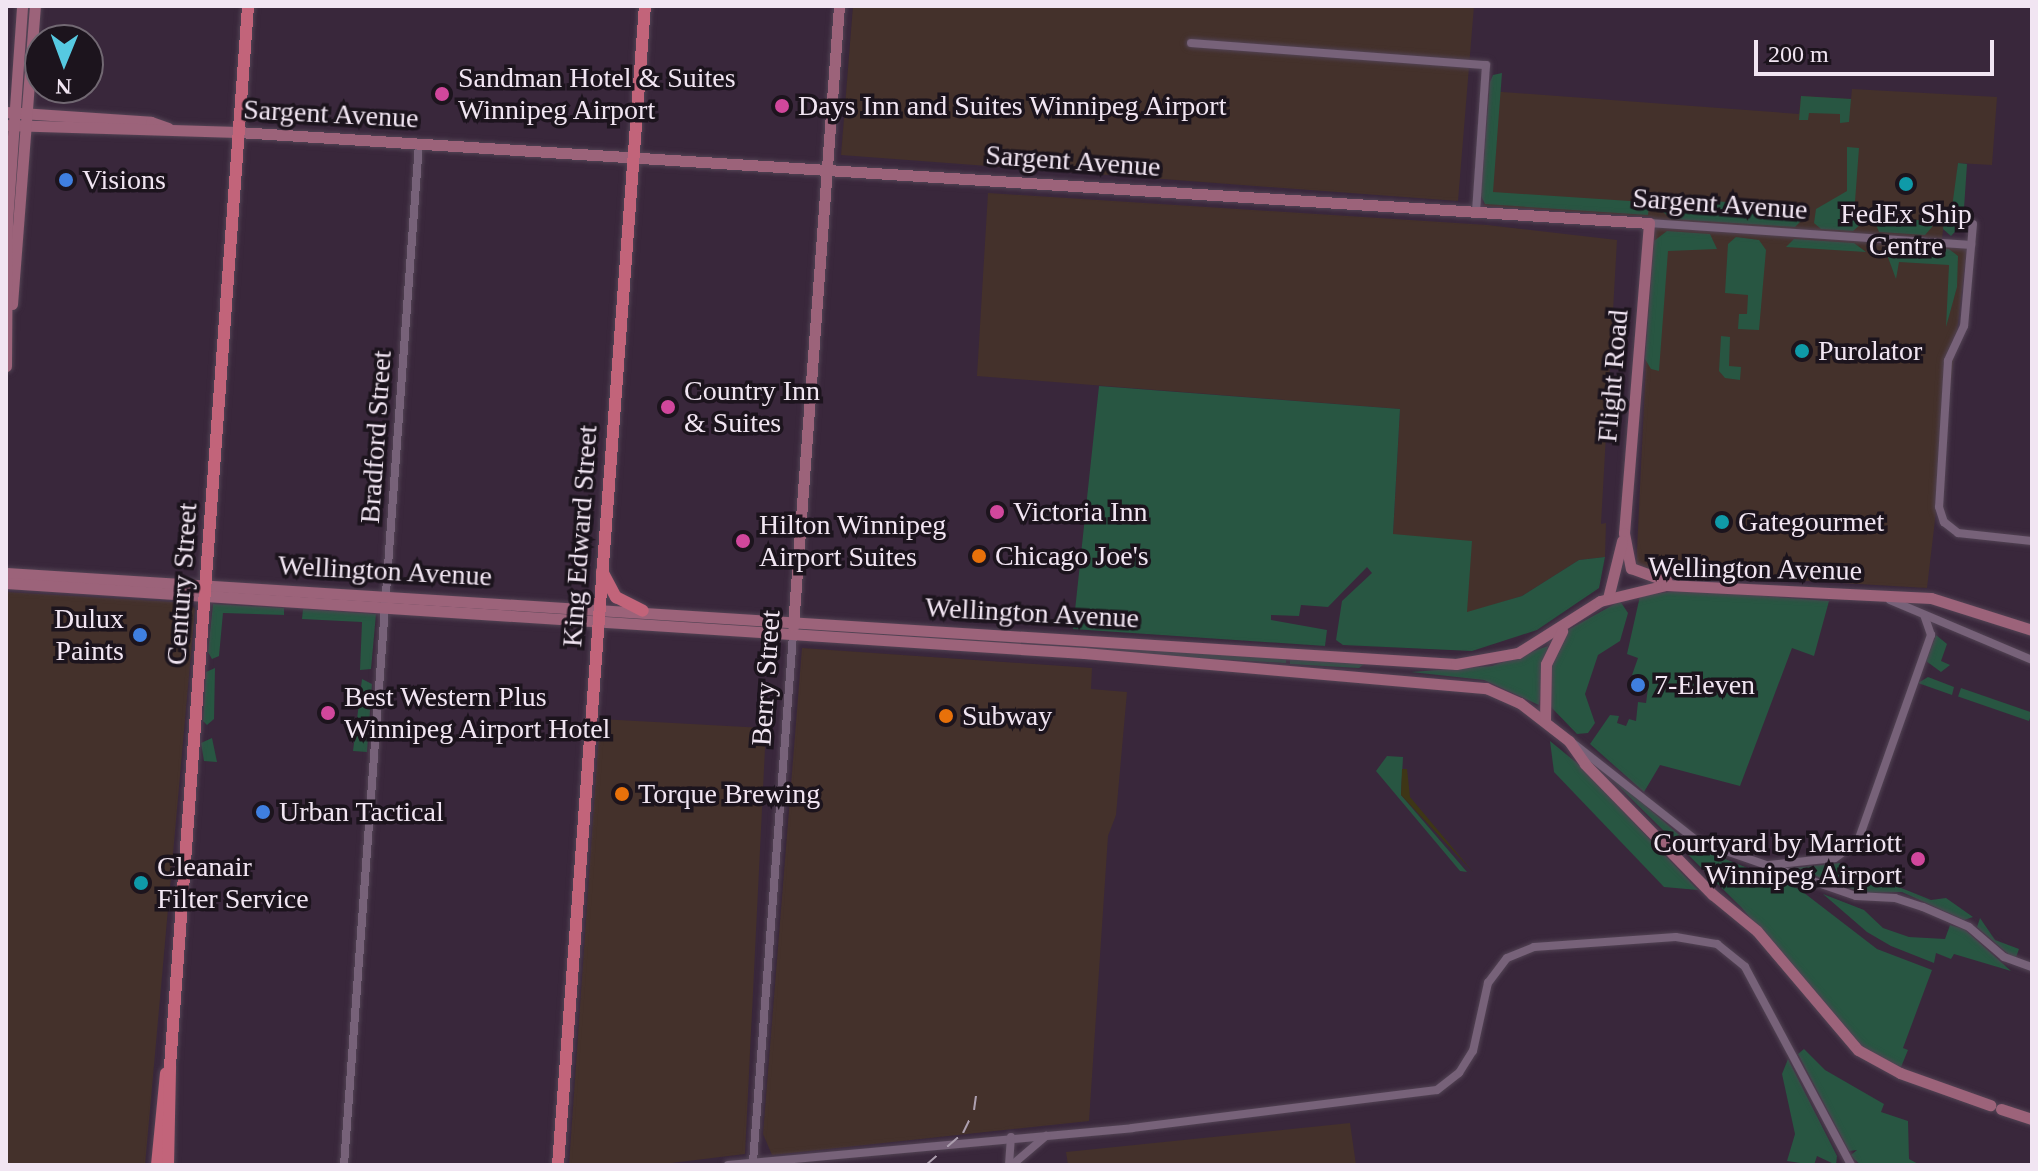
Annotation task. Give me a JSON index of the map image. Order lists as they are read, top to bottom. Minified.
{"streets":{"main road":["Sargent Avenue","Flight Road","King Edward Street","Wellington Avenue","Century Street","Berry Street"],"street":["Bradford Street"]},"crossings":[["Sargent Avenue","Flight Road"],["Sargent Avenue","Bradford Street"],["Sargent Avenue","King Edward Street"],["Sargent Avenue","Century Street"],["Sargent Avenue","Berry Street"],["Bradford Street","Wellington Avenue"],["King Edward Street","Wellington Avenue"],["Wellington Avenue","Century Street"],["Wellington Avenue","Berry Street"]],"places":["Sandman Hotel & Suites Winnipeg Airport","Days Inn and Suites Winnipeg Airport","Visions","FedEx Ship Centre","Purolator","Country Inn & Suites","Victoria Inn","Gategourmet","Hilton Winnipeg Airport Suites","Chicago Joe's","Dulux Paints","7-Eleven","Best Western Plus Winnipeg Airport Hotel","Subway","Torque Brewing","Urban Tactical","Courtyard by Marriott Winnipeg Airport","Cleanair Filter Service"],"scale_bar":"200 m","north":"bottom"}
